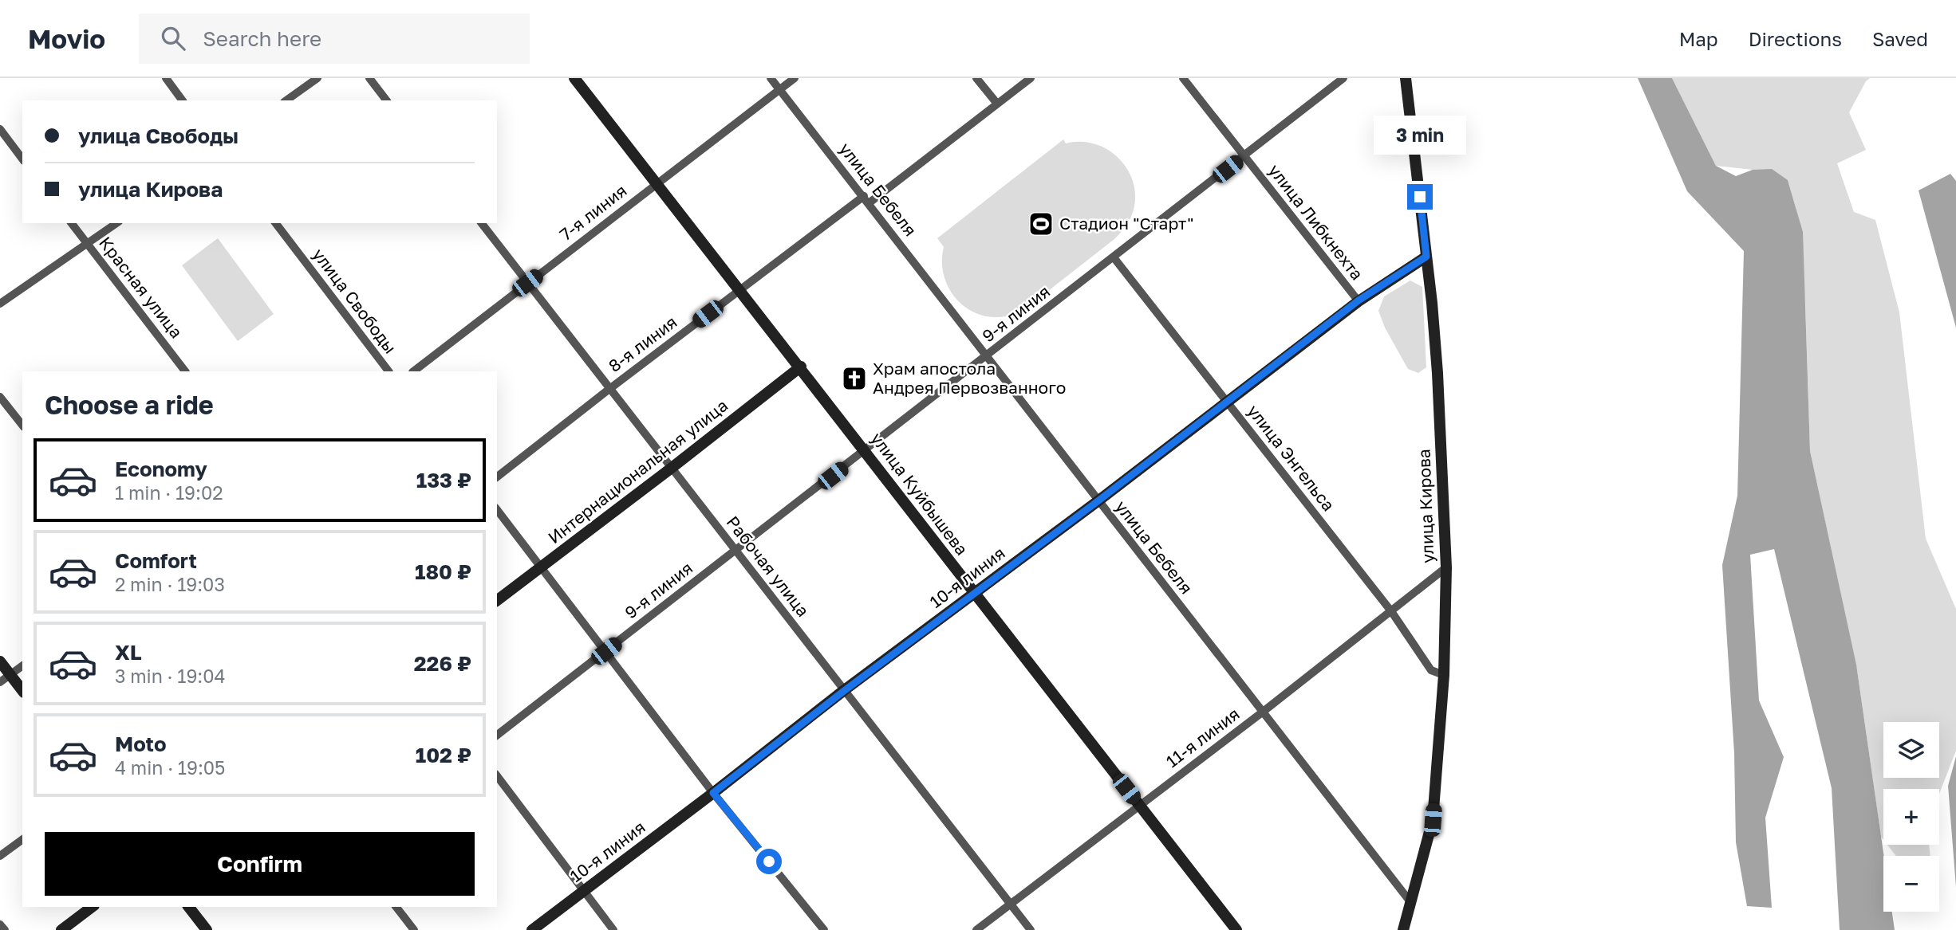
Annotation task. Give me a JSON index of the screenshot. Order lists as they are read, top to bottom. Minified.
{"streets":{"street":["улица Бебеля","7-я линия","улица Либкнехта","Красная улица","улица Свободы","9-я линия","8-я линия","улица Энгельса","Интернациональная улица","улица Куйбышева","улица Кирова","Рабочая улица","10-я линия","11-я линия"]},"crossings":[["улица Бебеля","7-я линия"],["улица Бебеля","9-я линия"],["улица Бебеля","8-я линия"],["улица Бебеля","улица Кирова"],["улица Бебеля","10-я линия"],["улица Бебеля","11-я линия"],["7-я линия","улица Куйбышева"],["7-я линия","Рабочая улица"],["улица Либкнехта","9-я линия"],["улица Либкнехта","10-я линия"],["9-я линия","улица Энгельса"],["9-я линия","улица Куйбышева"],["9-я линия","Рабочая улица"],["8-я линия","улица Куйбышева"],["8-я линия","Рабочая улица"],["улица Энгельса","улица Кирова"],["улица Энгельса","10-я линия"],["улица Энгельса","11-я линия"],["Интернациональная улица","улица Куйбышева"],["Интернациональная улица","Рабочая улица"],["улица Куйбышева","10-я линия"],["улица Куйбышева","11-я линия"],["улица Кирова","10-я линия"],["улица Кирова","11-я линия"],["Рабочая улица","10-я линия"],["Рабочая улица","11-я линия"]],"places":{"sports":["Стадион \"Старт\""],"church":["Храм апостола Андрея Первозванного"]},"page":{"header":"Movio","search":"Search here","nav":["Map","Directions","Saved"],"banner":["улица Свободы","улица Кирова"],"bubble":"3 min","heading":"Choose a ride","list":[{"name":"Economy","note":"1 min · 19:02","value":"133 ₽"},{"name":"Comfort","note":"2 min · 19:03","value":"180 ₽"},{"name":"XL","note":"3 min · 19:04","value":"226 ₽"},{"name":"Moto","note":"4 min · 19:05","value":"102 ₽"}],"map_buttons":["+","−"],"buttons":"Confirm"}}
